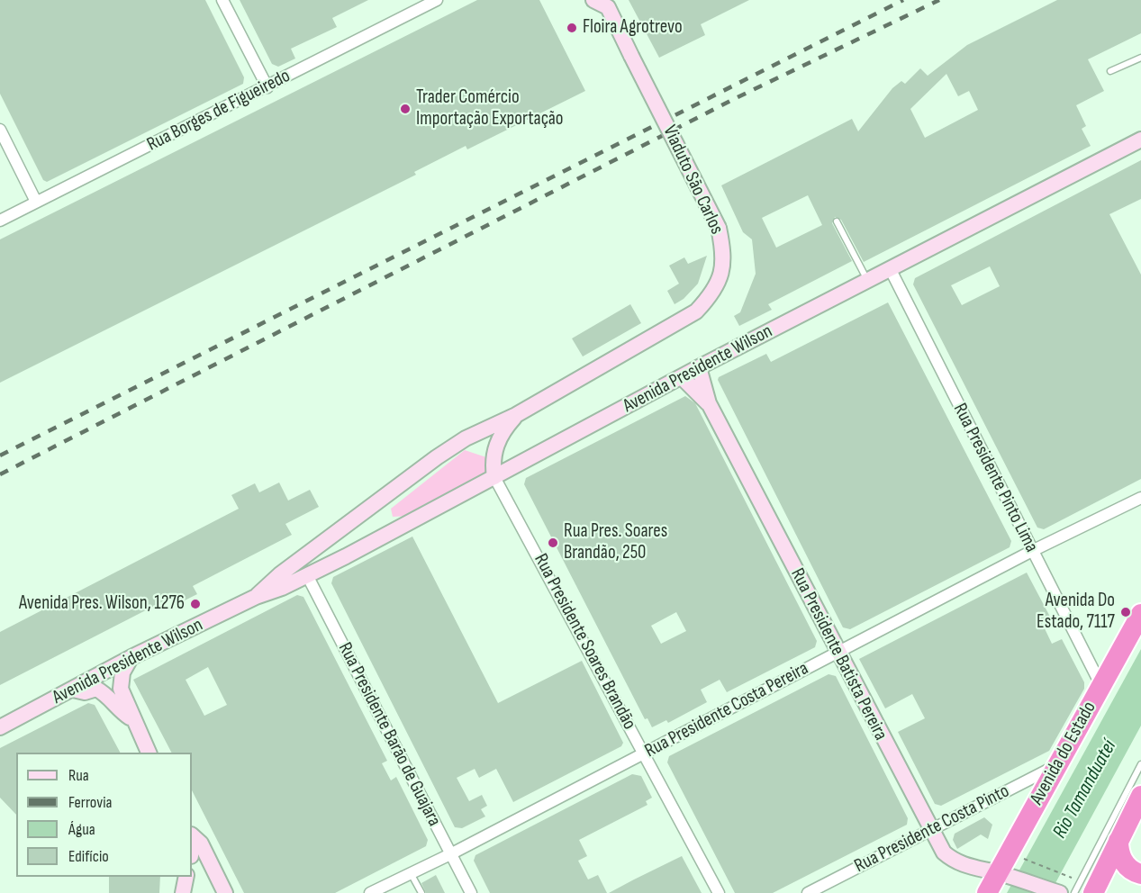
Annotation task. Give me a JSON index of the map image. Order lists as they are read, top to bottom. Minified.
{"streets":{"highway":["Avenida do Estado"],"main road":["Viaduto São Carlos","Avenida Presidente Wilson","Rua Presidente Batista Pereira"],"street":["Rua Borges de Figueiredo","Rua Presidente Pinto Lima","Rua Presidente Soares Brandão","Rua Presidente Costa Pereira","Rua Presidente Barão de Guajara","Rua Presidente Costa Pinto"]},"crossings":[["Viaduto São Carlos","Avenida Presidente Wilson"],["Avenida Presidente Wilson","Rua Presidente Pinto Lima"],["Avenida Presidente Wilson","Rua Presidente Soares Brandão"],["Avenida Presidente Wilson","Rua Presidente Batista Pereira"],["Avenida Presidente Wilson","Rua Presidente Barão de Guajara"],["Rua Presidente Pinto Lima","Rua Presidente Costa Pereira"],["Rua Presidente Pinto Lima","Avenida do Estado"],["Rua Presidente Soares Brandão","Rua Presidente Costa Pereira"],["Rua Presidente Batista Pereira","Rua Presidente Costa Pereira"],["Rua Presidente Batista Pereira","Avenida do Estado"],["Rua Presidente Batista Pereira","Rua Presidente Costa Pinto"],["Rua Presidente Costa Pereira","Rua Presidente Barão de Guajara"],["Avenida do Estado","Rua Presidente Costa Pinto"]],"water":["Rio Tamanduateí"],"places":["Floira Agrotrevo","Trader Comércio Importação Exportação","Rua Pres. Soares Brandão, 250","Avenida Pres. Wilson, 1276","Avenida Do Estado, 7117"],"legend":["Rua","Ferrovia","Água","Edifício"]}
